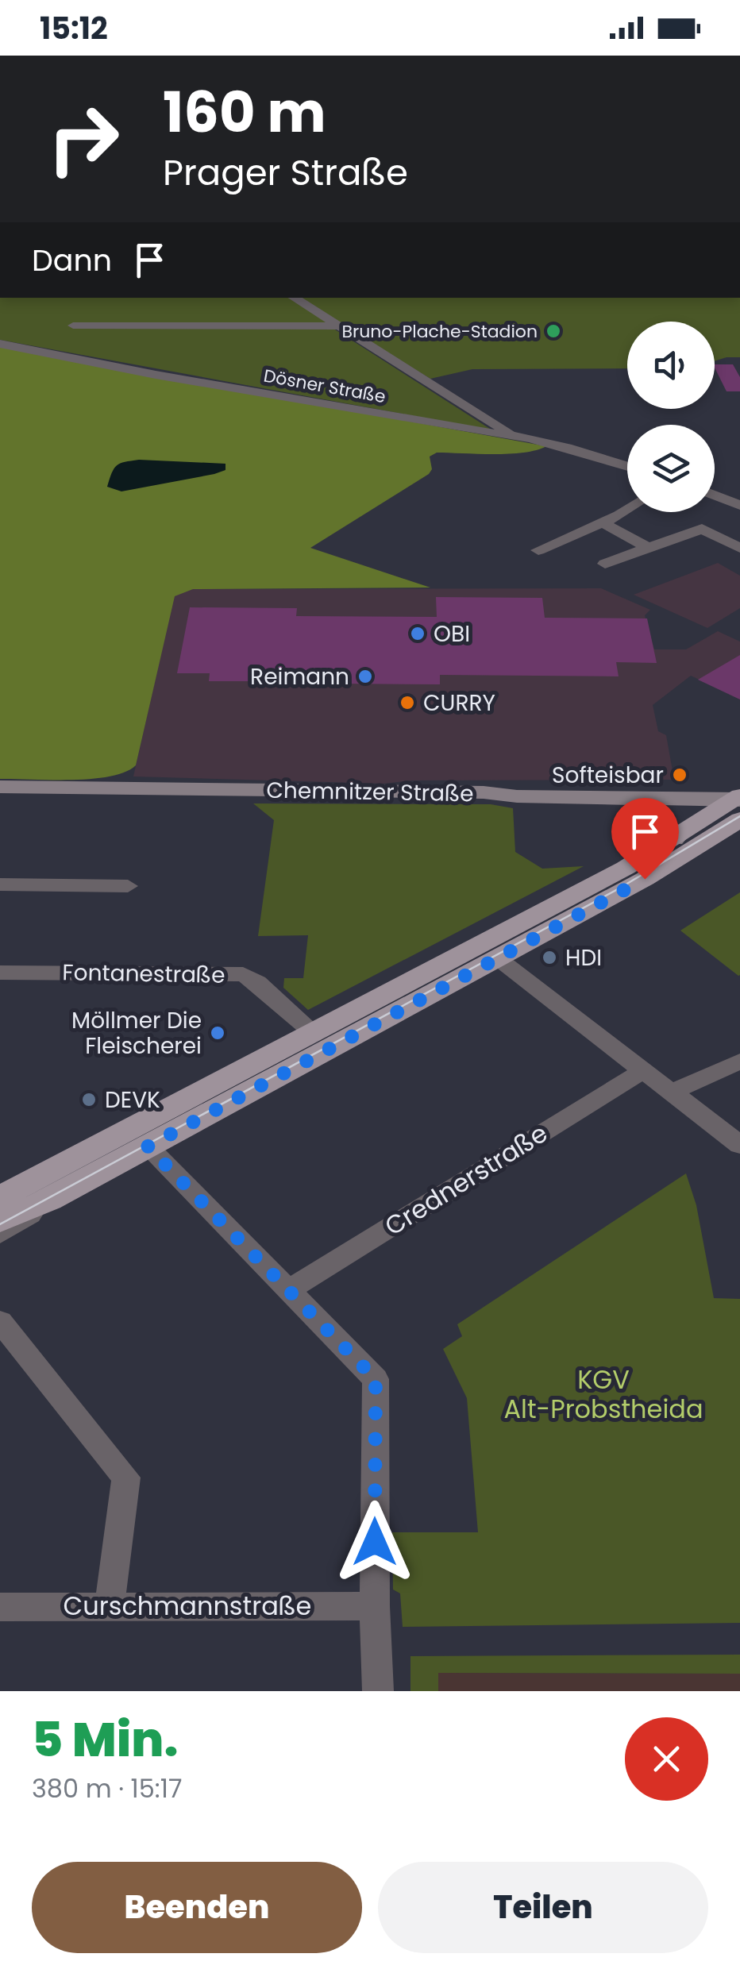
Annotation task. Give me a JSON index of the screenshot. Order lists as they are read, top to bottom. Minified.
{"streets":{"main road":["Chemnitzer Straße"],"street":["Dösner Straße","Fontanestraße","Crednerstraße","Curschmannstraße"]},"parks":["KGV Alt-Probstheida"],"places":["Bruno-Plache-Stadion","OBI","Reimann","CURRY","Softeisbar","HDI","Möllmer Die Fleischerei","DEVK"],"page":{"status":"15:12","turn":["160 m","Prager Straße"],"then":"Dann","heading":["5 Min.","380 m · 15:17"],"buttons":["Beenden","Teilen"]}}
